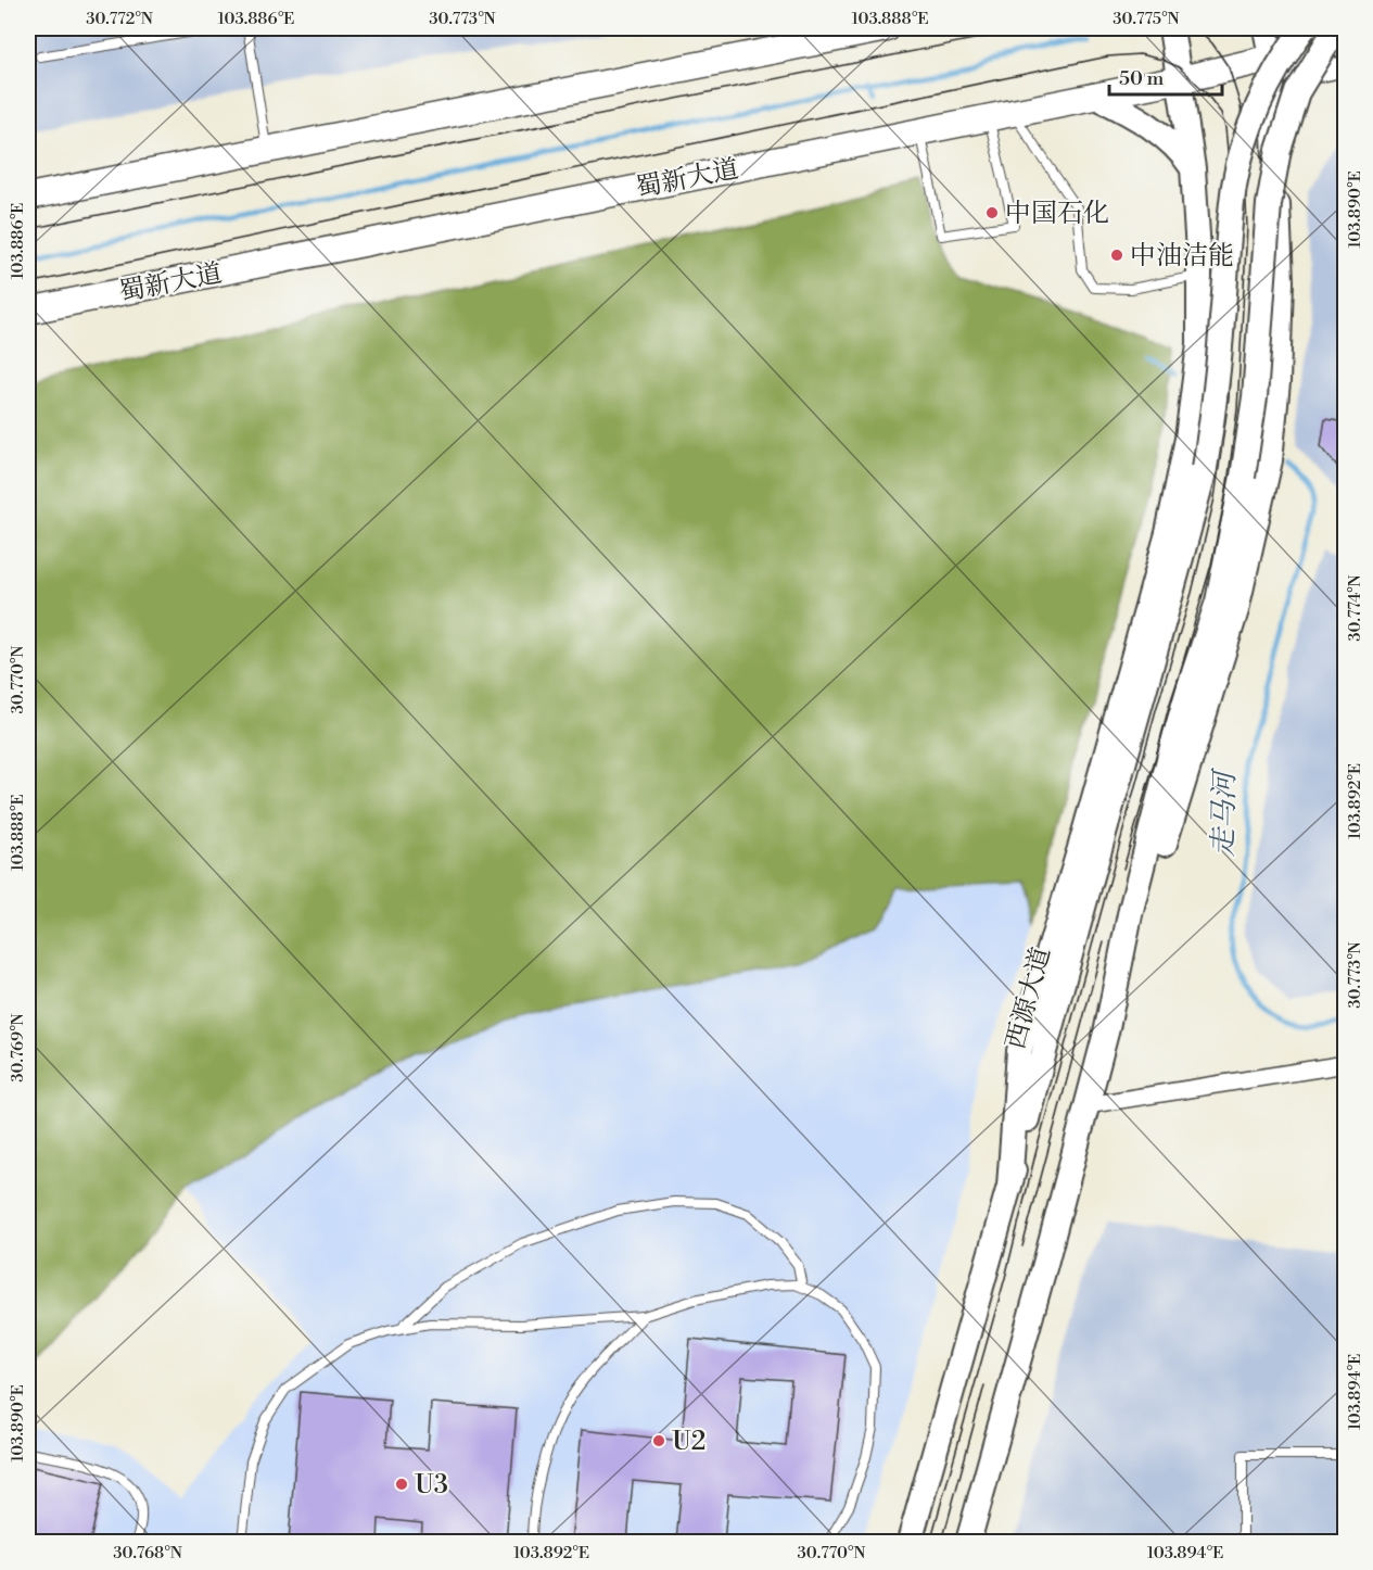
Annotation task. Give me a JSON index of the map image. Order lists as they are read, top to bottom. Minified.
{"streets":{"highway":["蜀新大道"],"main road":["西源大道"]},"water":["走马河"],"places":["中国石化","中油洁能","U2","U3"],"scale_bar":"50 m","coordinates":["30.772°N","103.886°E","30.773°N","103.888°E","30.775°N","103.890°E","30.774°N","30.770°N","103.892°E","30.769°N","103.894°E","30.768°N"]}
